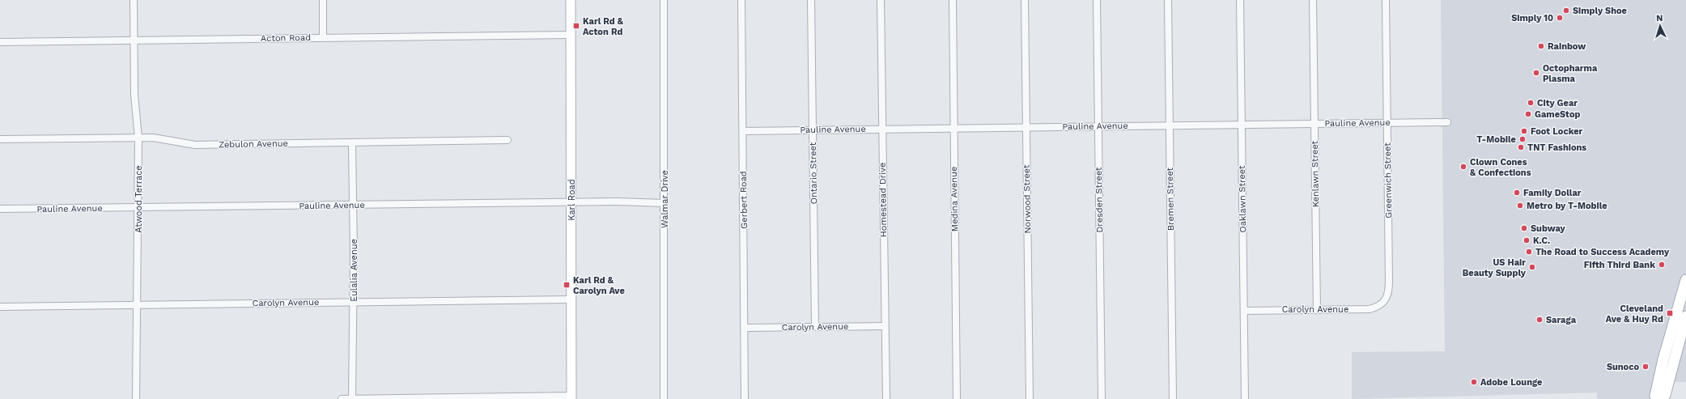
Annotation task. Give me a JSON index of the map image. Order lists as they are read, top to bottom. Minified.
{"streets":{"main road":["Karl Road"],"street":["Acton Road","Pauline Avenue","Zebulon Avenue","Ontario Street","Kenlawn Street","Greenwich Street","Atwood Terrace","Walmar Drive","Medina Avenue","Norwood Street","Bremen Street","Oaklawn Street","Gerbert Road","Homestead Drive","Dresden Street","Eulalia Avenue","Carolyn Avenue"]},"crossings":[["Acton Road","Atwood Terrace"],["Acton Road","Karl Road"],["Pauline Avenue","Ontario Street"],["Pauline Avenue","Kenlawn Street"],["Pauline Avenue","Greenwich Street"],["Pauline Avenue","Atwood Terrace"],["Pauline Avenue","Walmar Drive"],["Pauline Avenue","Medina Avenue"],["Pauline Avenue","Norwood Street"],["Pauline Avenue","Bremen Street"],["Pauline Avenue","Oaklawn Street"],["Pauline Avenue","Karl Road"],["Pauline Avenue","Gerbert Road"],["Pauline Avenue","Homestead Drive"],["Pauline Avenue","Dresden Street"],["Pauline Avenue","Eulalia Avenue"],["Zebulon Avenue","Atwood Terrace"],["Zebulon Avenue","Eulalia Avenue"],["Ontario Street","Carolyn Avenue"],["Kenlawn Street","Carolyn Avenue"],["Greenwich Street","Carolyn Avenue"],["Atwood Terrace","Carolyn Avenue"],["Oaklawn Street","Carolyn Avenue"],["Karl Road","Carolyn Avenue"],["Gerbert Road","Carolyn Avenue"],["Homestead Drive","Carolyn Avenue"],["Eulalia Avenue","Carolyn Avenue"]],"places":{"other":["Simply Shoe","Simply 10","Rainbow","Octopharma Plasma","City Gear","GameStop","Foot Locker","T-Mobile","TNT Fashions","Clown Cones & Confections","Family Dollar","Metro by T-Mobile","Subway","K.C.","The Road to Success Academy","Fifth Third Bank","US Hair Beauty Supply","Saraga","Sunoco","Adobe Lounge"],"transit":["Karl Rd & Acton Rd","Karl Rd & Carolyn Ave","Cleveland Ave & Huy Rd"]},"north":"top"}
